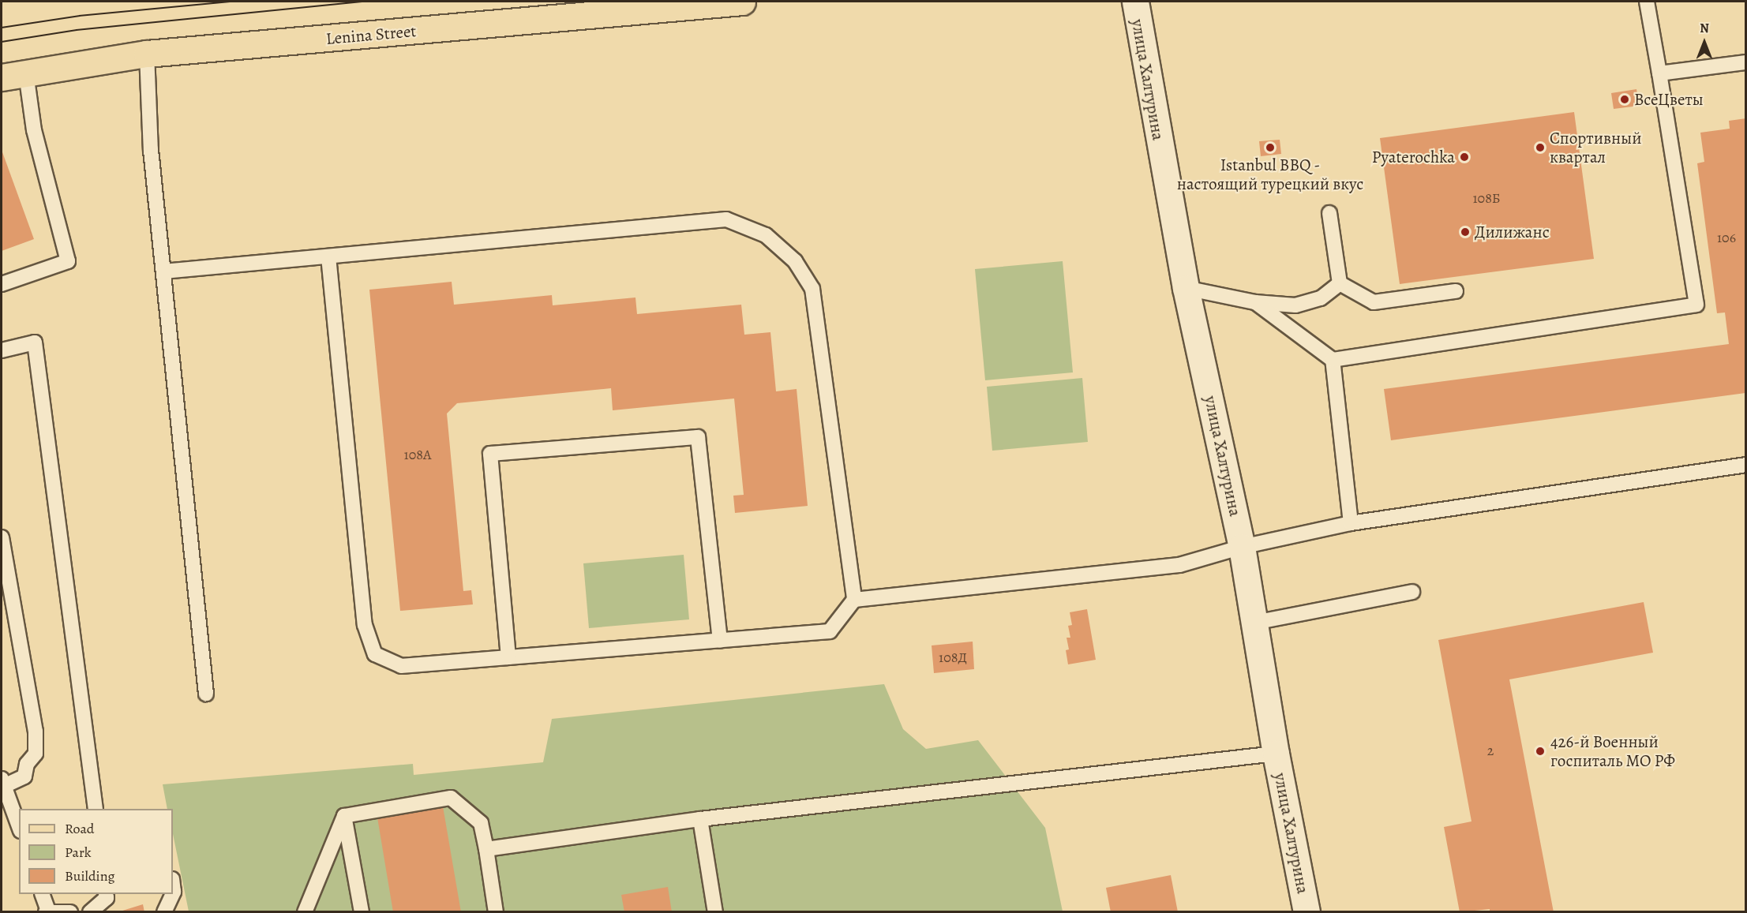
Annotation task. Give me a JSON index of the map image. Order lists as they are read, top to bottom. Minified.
{"streets":{"main road":["Lenina Street"],"street":["улица Халтурина"]},"places":["ВсеЦветы","Istanbul BBQ - настоящий турецкий вкус","Спортивный квартал","Pyaterochka","Дилижанс","426-й Военный госпиталь МО РФ"],"house_numbers":["108Б","106","108А","108Д","2"],"legend":["Road","Park","Building"],"north":"top"}
